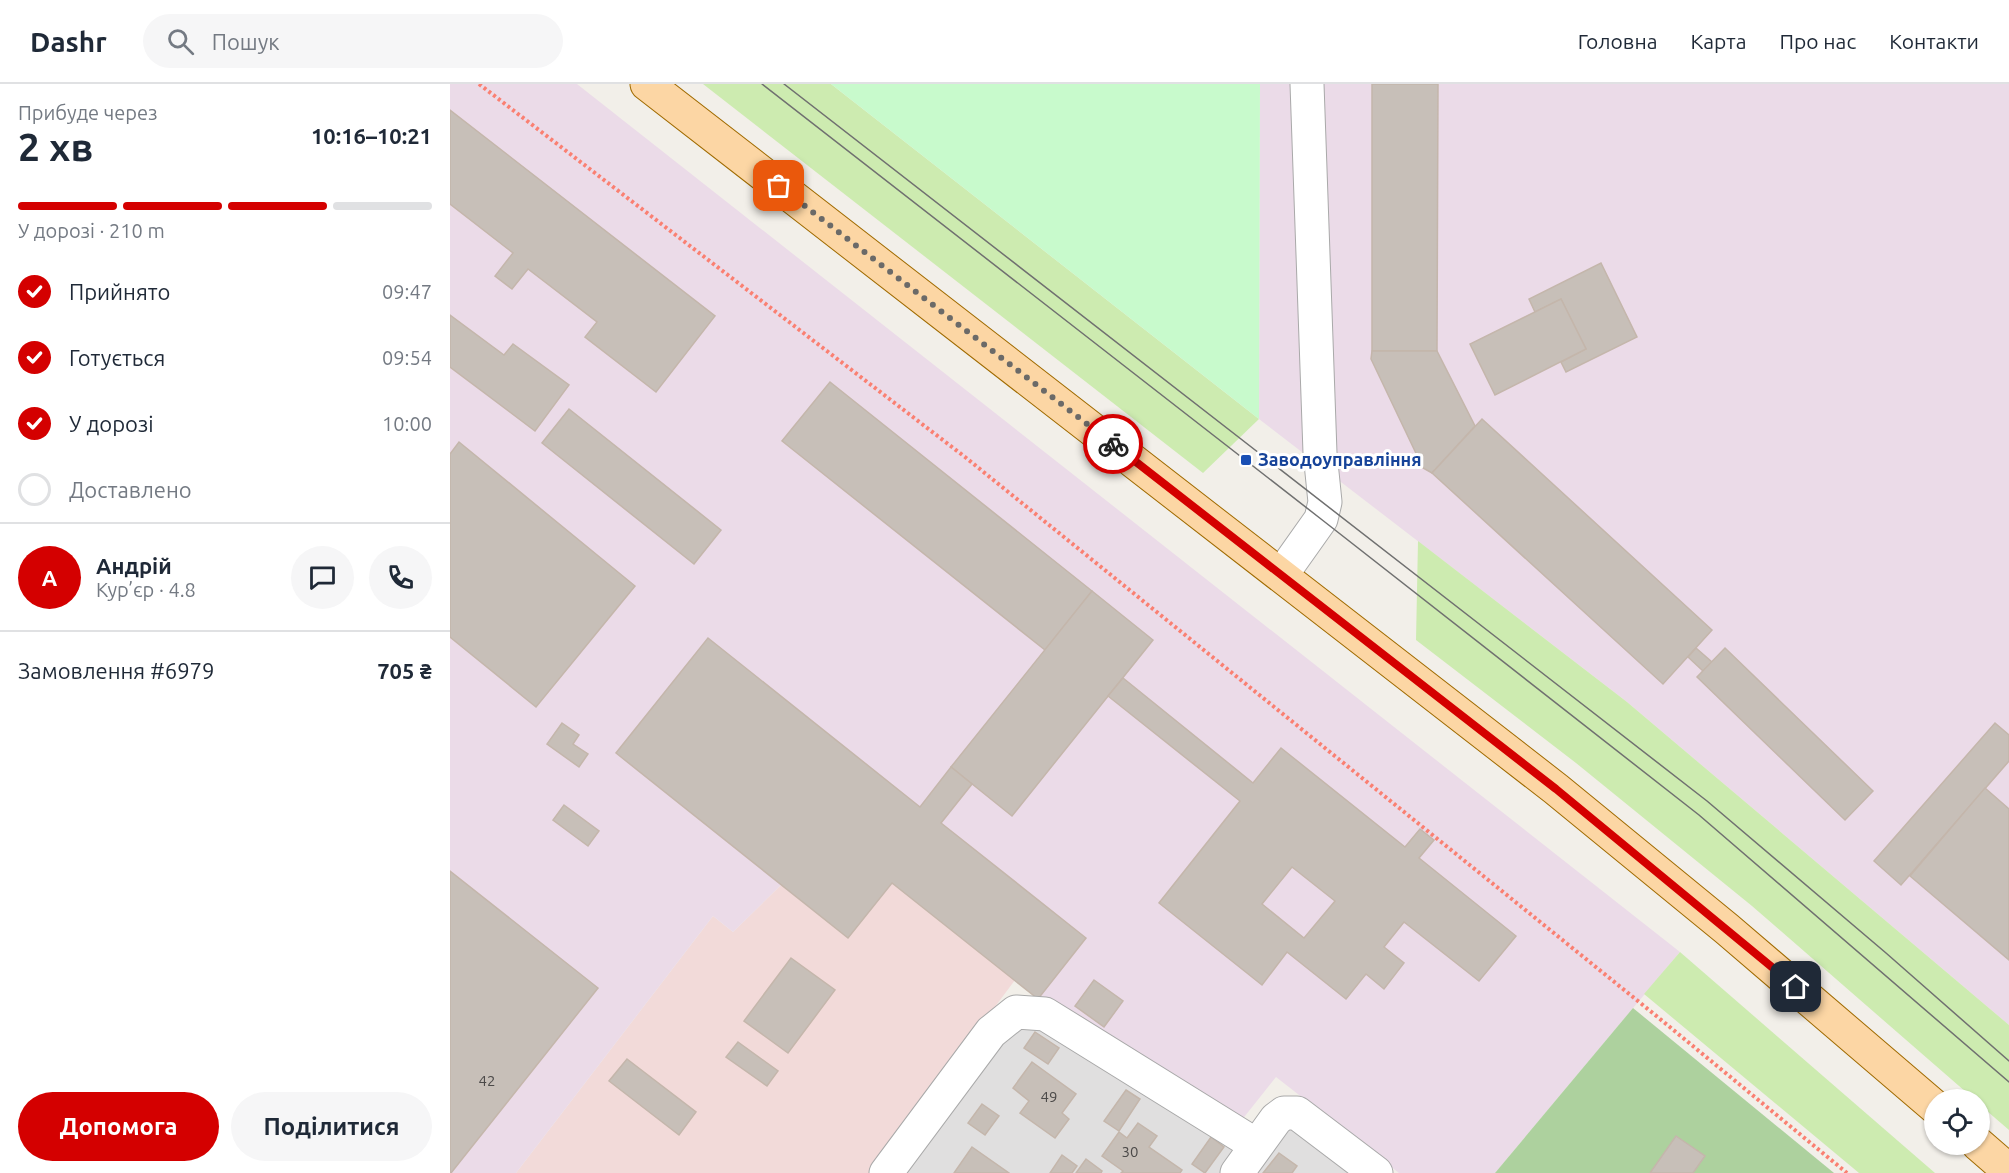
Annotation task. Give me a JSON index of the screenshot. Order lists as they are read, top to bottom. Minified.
{"places":{"transit":["Заводоуправління"]},"house_numbers":["42","49","30"],"page":{"header":"Dashr","search":"Пошук","nav":["Головна","Карта","Про нас","Контакти"],"heading":["2 хв","Прибуде через","10:16–10:21"],"panel":["Андрій","Кур’єр · 4.8","Замовлення #6979","705 ₴"],"bar":"У дорозі · 210 m","list":[["Прийнято","09:47"],["Готується","09:54"],["У дорозі","10:00"],"Доставлено"],"round":"А","buttons":["Допомога","Поділитися"]}}
